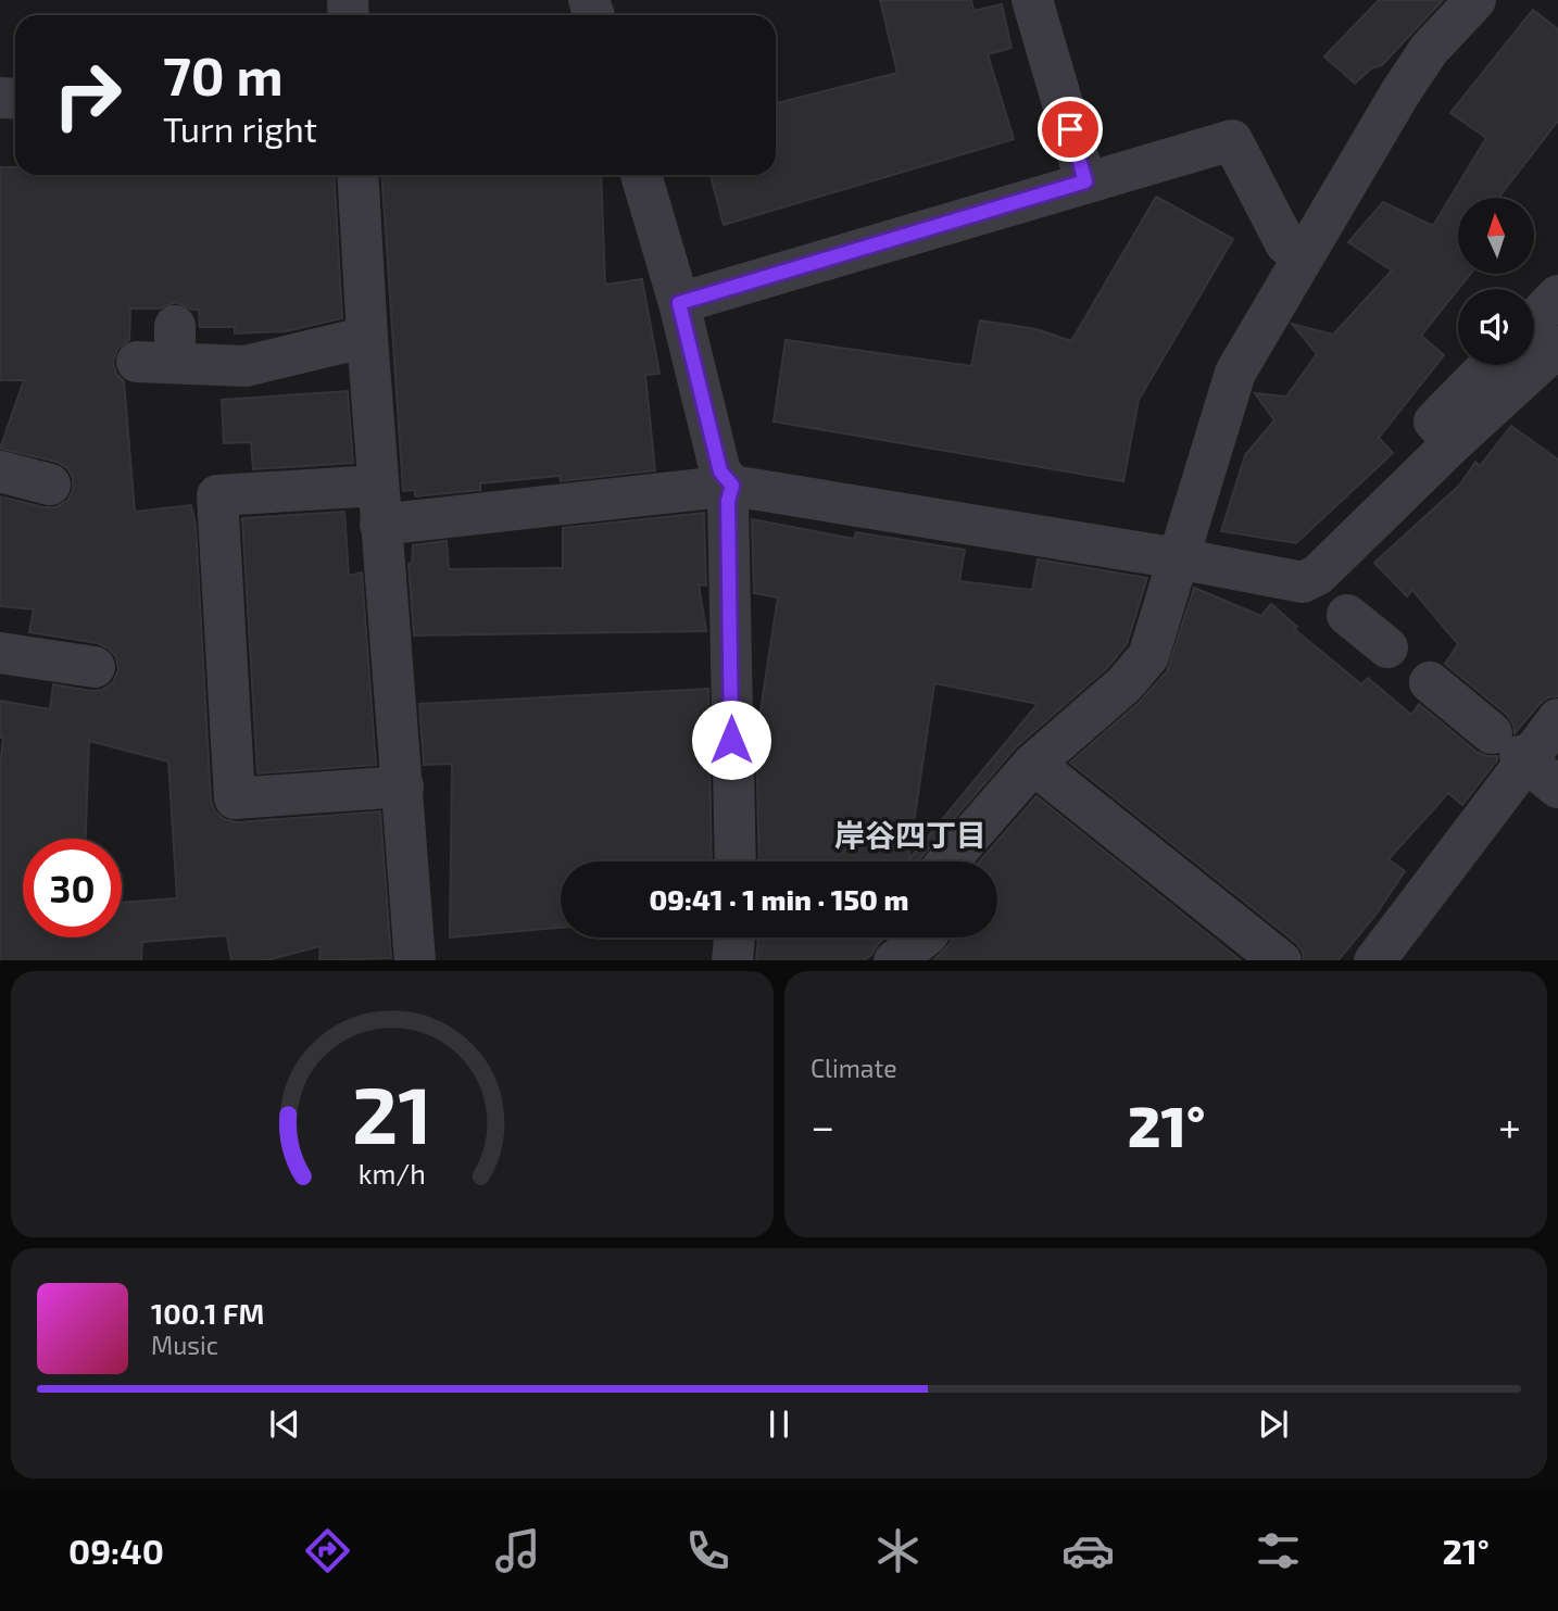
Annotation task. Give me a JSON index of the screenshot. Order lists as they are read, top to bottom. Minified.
{"districts":["岸谷四丁目"],"north":"top","page":{"turn":["70 m","Turn right"],"limit":"30","trip":"09:41 · 1 min · 150 m","tile":"Climate","heat":["−","21°","+"],"song":["100.1 FM","Music"],"tabs":["09:40","21°"],"gauge":["21","km/h"]}}
